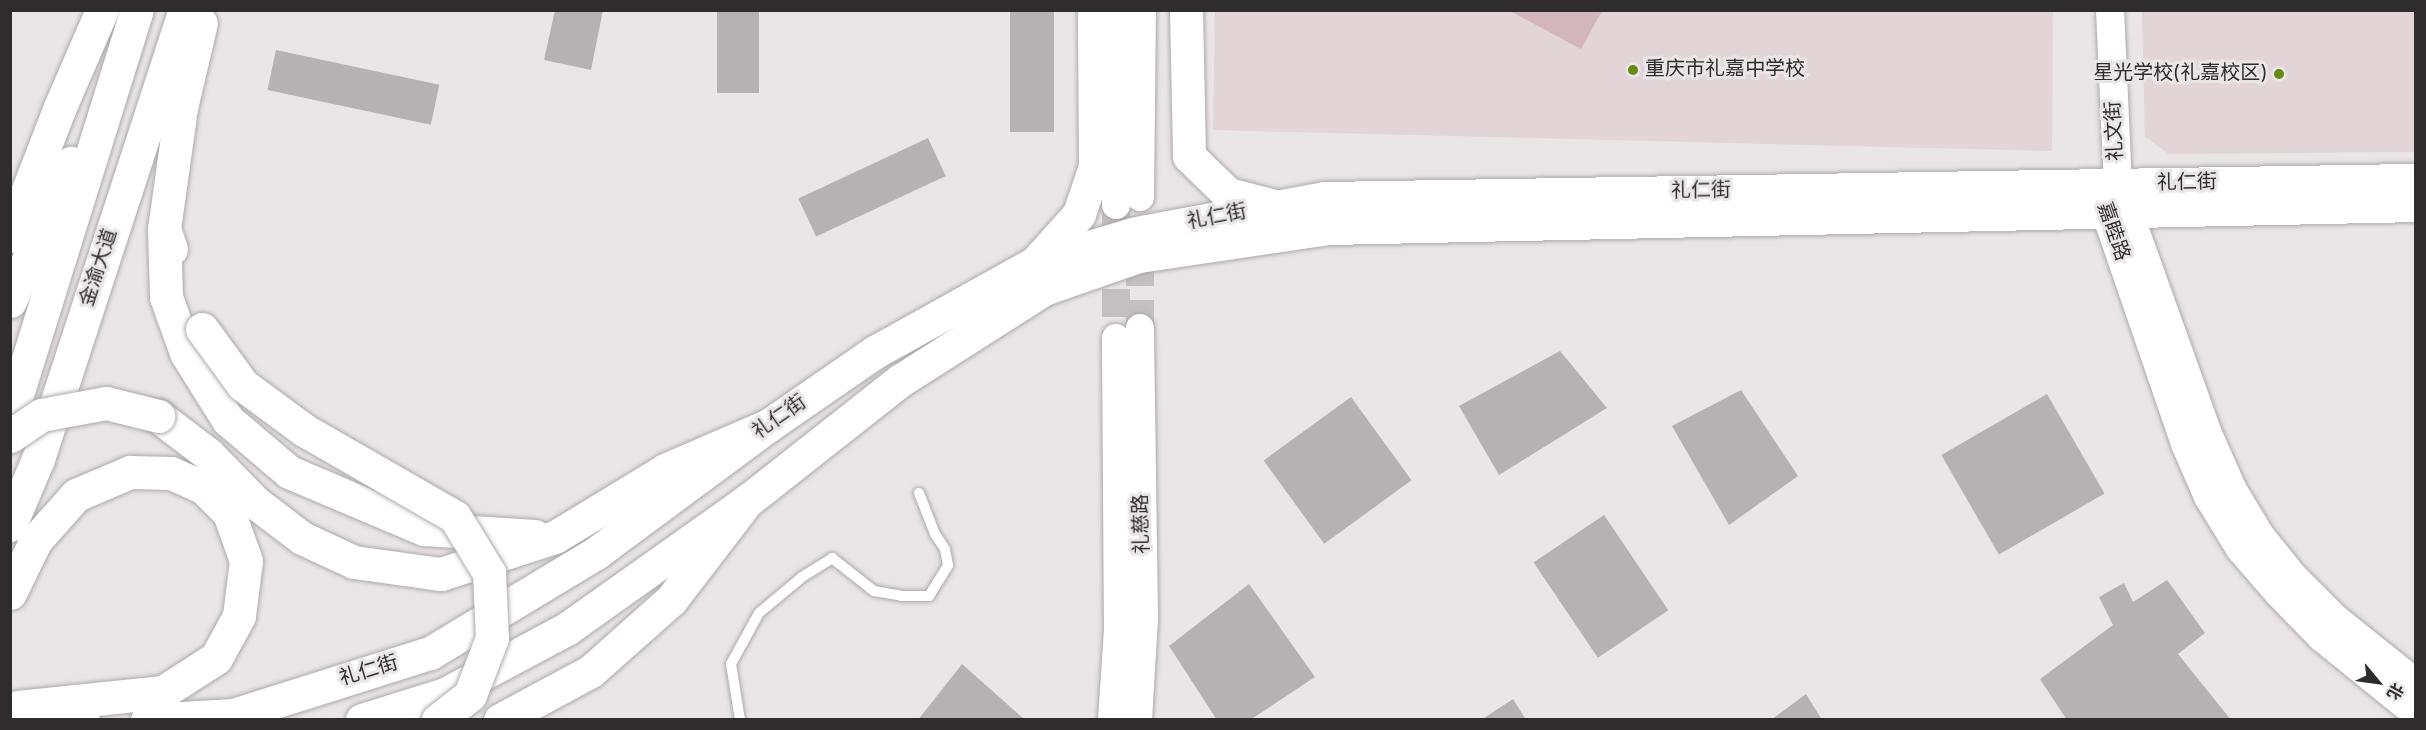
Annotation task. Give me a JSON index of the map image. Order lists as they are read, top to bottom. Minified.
{"streets":{"main road":["礼仁街","金渝大道"],"street":["礼文街","嘉睦路","礼慈路"]},"crossings":[["礼文街","礼仁街"],["礼文街","嘉睦路"],["礼仁街","嘉睦路"]],"places":["重庆市礼嘉中学校","星光学校(礼嘉校区)"],"north":"bottom right"}
